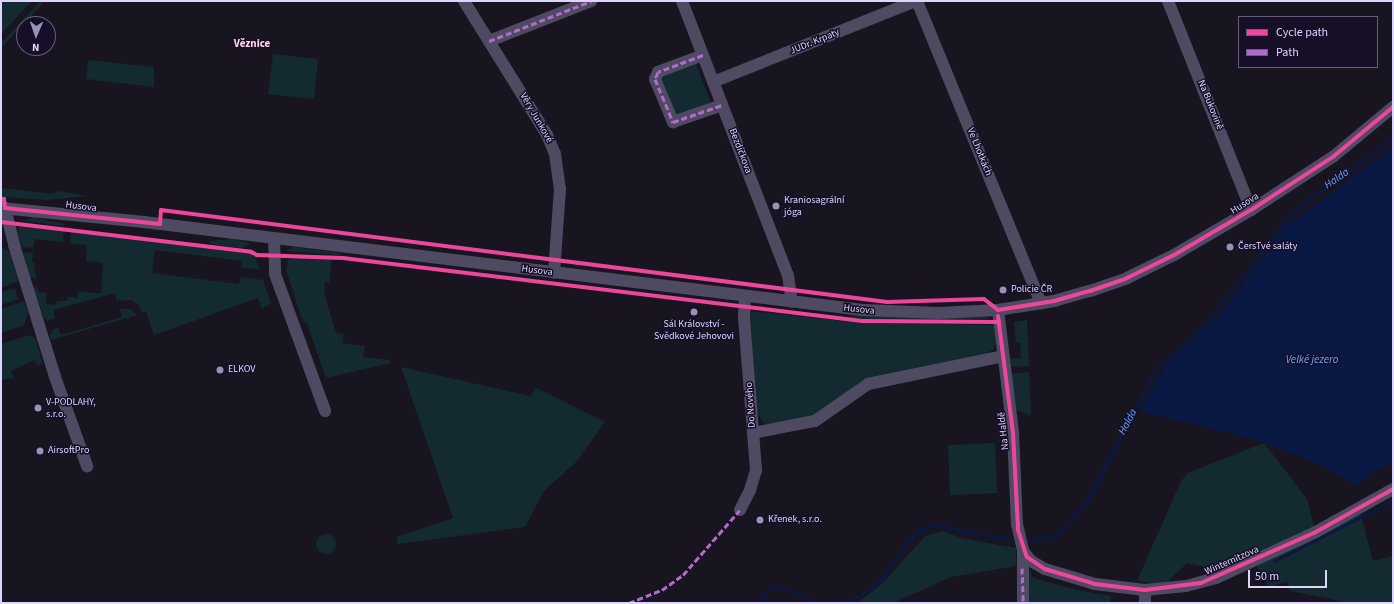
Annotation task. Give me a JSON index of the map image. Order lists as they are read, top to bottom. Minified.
{"streets":{"street":["JUDr. Krpaty","Na Bukovině","Věry Junkové","Bezdíčkova","Ve Lhotkách","Husova","Do Nového","Na Haldě","Winternitzova"]},"crossings":[["JUDr. Krpaty","Bezdíčkova"],["JUDr. Krpaty","Ve Lhotkách"],["Na Bukovině","Husova"],["Věry Junkové","Husova"],["Bezdíčkova","Husova"],["Ve Lhotkách","Husova"],["Husova","Do Nového"],["Husova","Na Haldě"],["Na Haldě","Winternitzova"]],"districts":["Věznice"],"water":["Halda","Velké jezero"],"places":["Kraniosagrální jóga","ČersTvé saláty","Policie ČR","Sál Království - Svědkové Jehovovi","ELKOV","V-PODLAHY, s.r.o.","AirsoftPro","Křenek, s.r.o."],"legend":["Cycle path","Path"],"scale_bar":"50 m","north":"bottom"}
